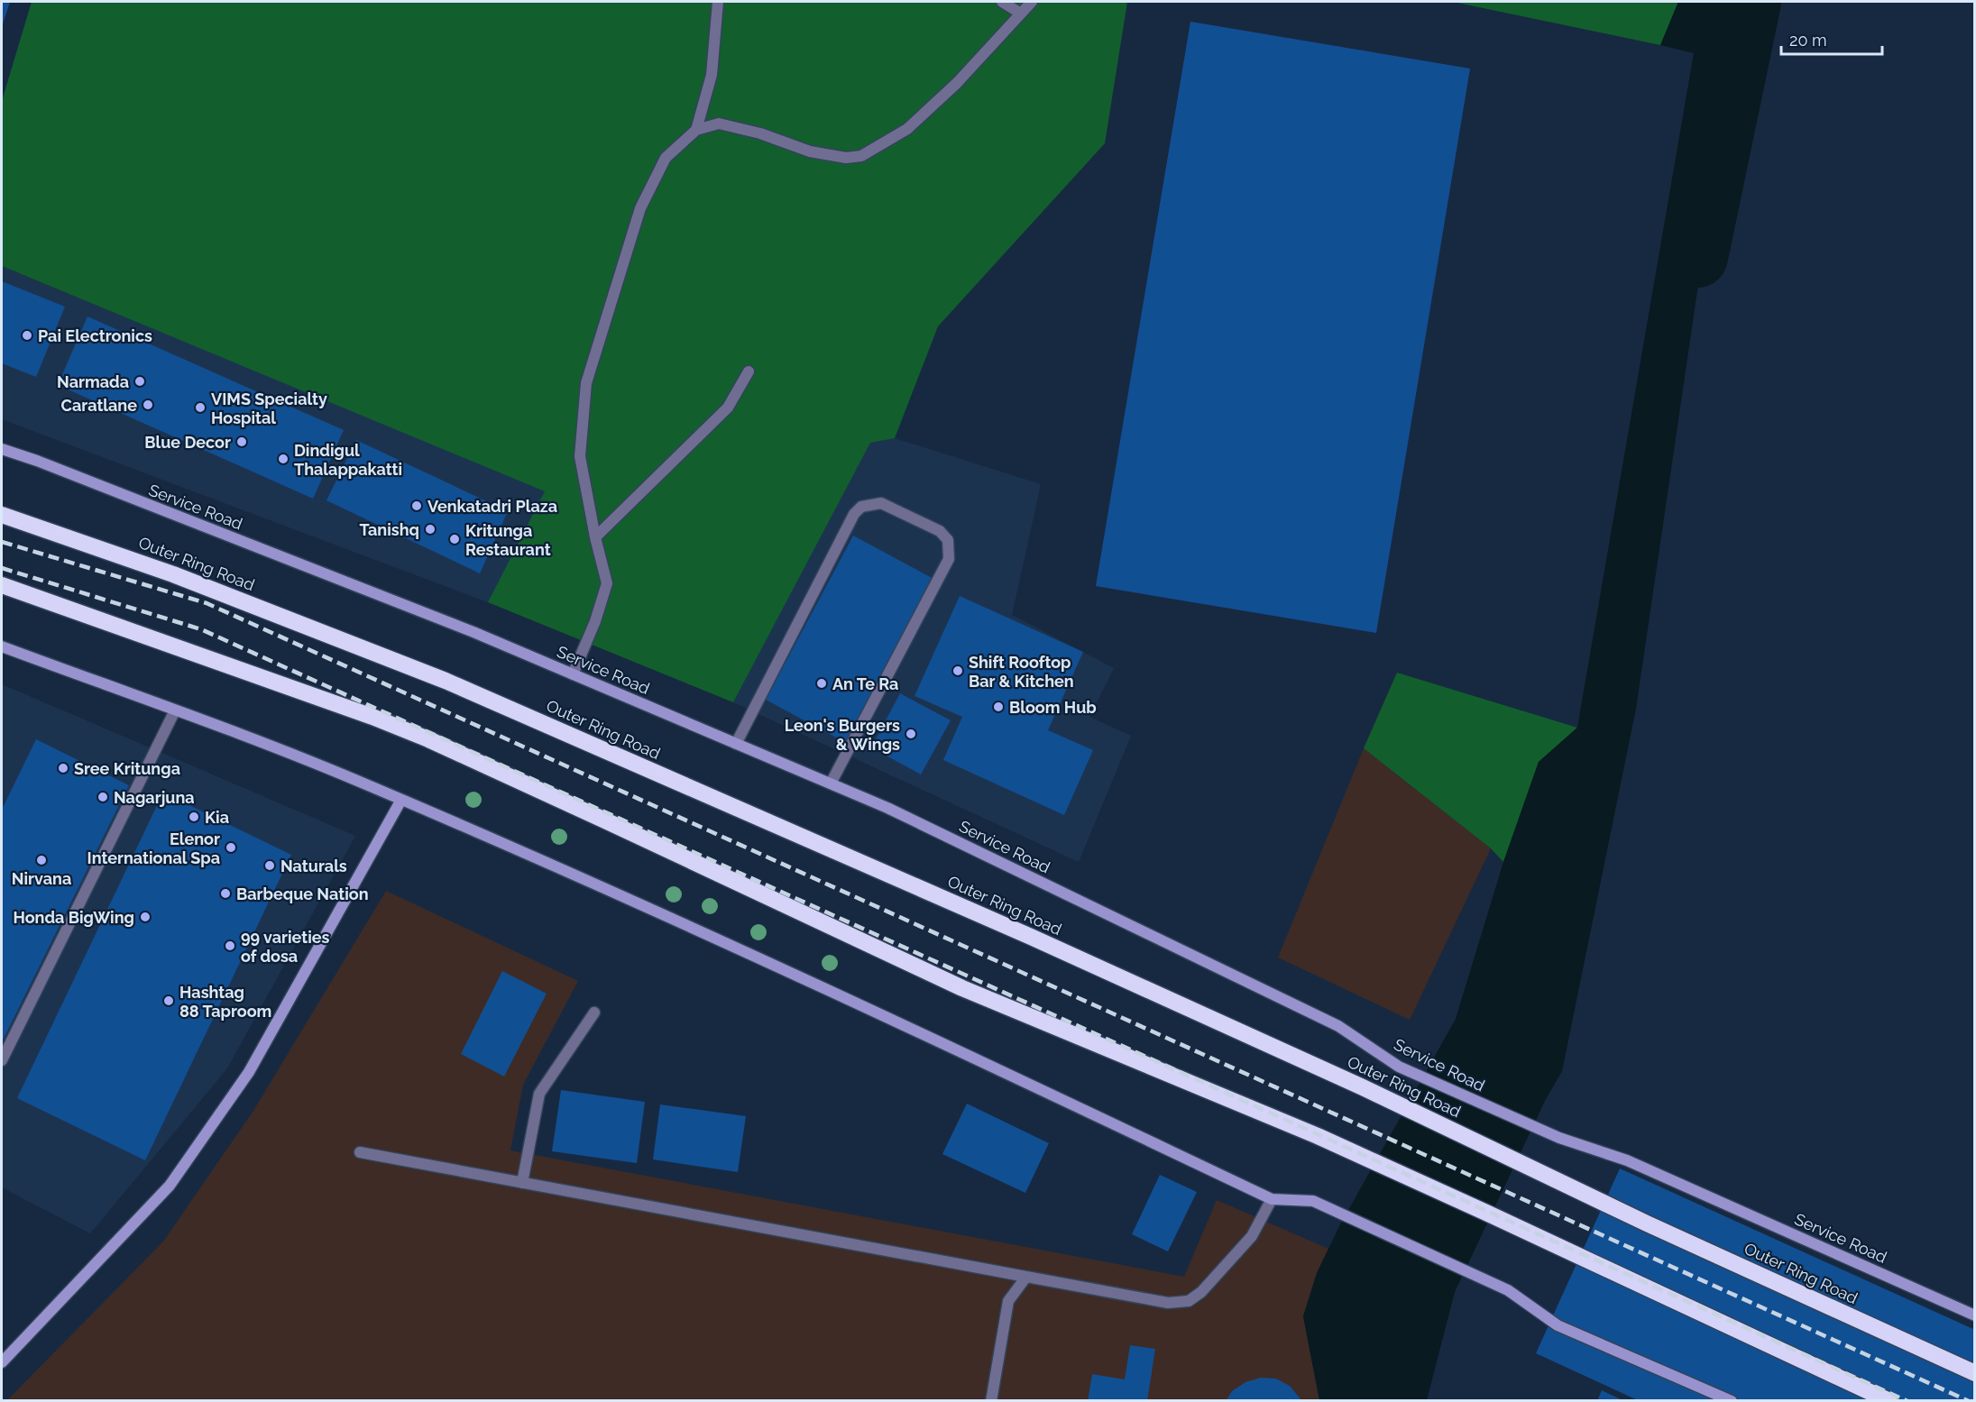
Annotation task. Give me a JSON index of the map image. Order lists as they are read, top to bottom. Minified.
{"streets":{"highway":["Outer Ring Road"],"street":["Service Road"]},"places":["Pai Electronics","Narmada","Caratlane","VIMS Specialty Hospital","Blue Decor","Dindigul Thalappakatti","Venkatadri Plaza","Tanishq","Kritunga Restaurant","Shift Rooftop Bar & Kitchen","An Te Ra","Bloom Hub","Leon's Burgers & Wings","Sree Kritunga","Nagarjuna","Kia","Elenor International Spa","Nirvana","Naturals","Barbeque Nation","Honda BigWing","99 varieties of dosa","Hashtag 88 Taproom"],"scale_bar":"20 m"}
